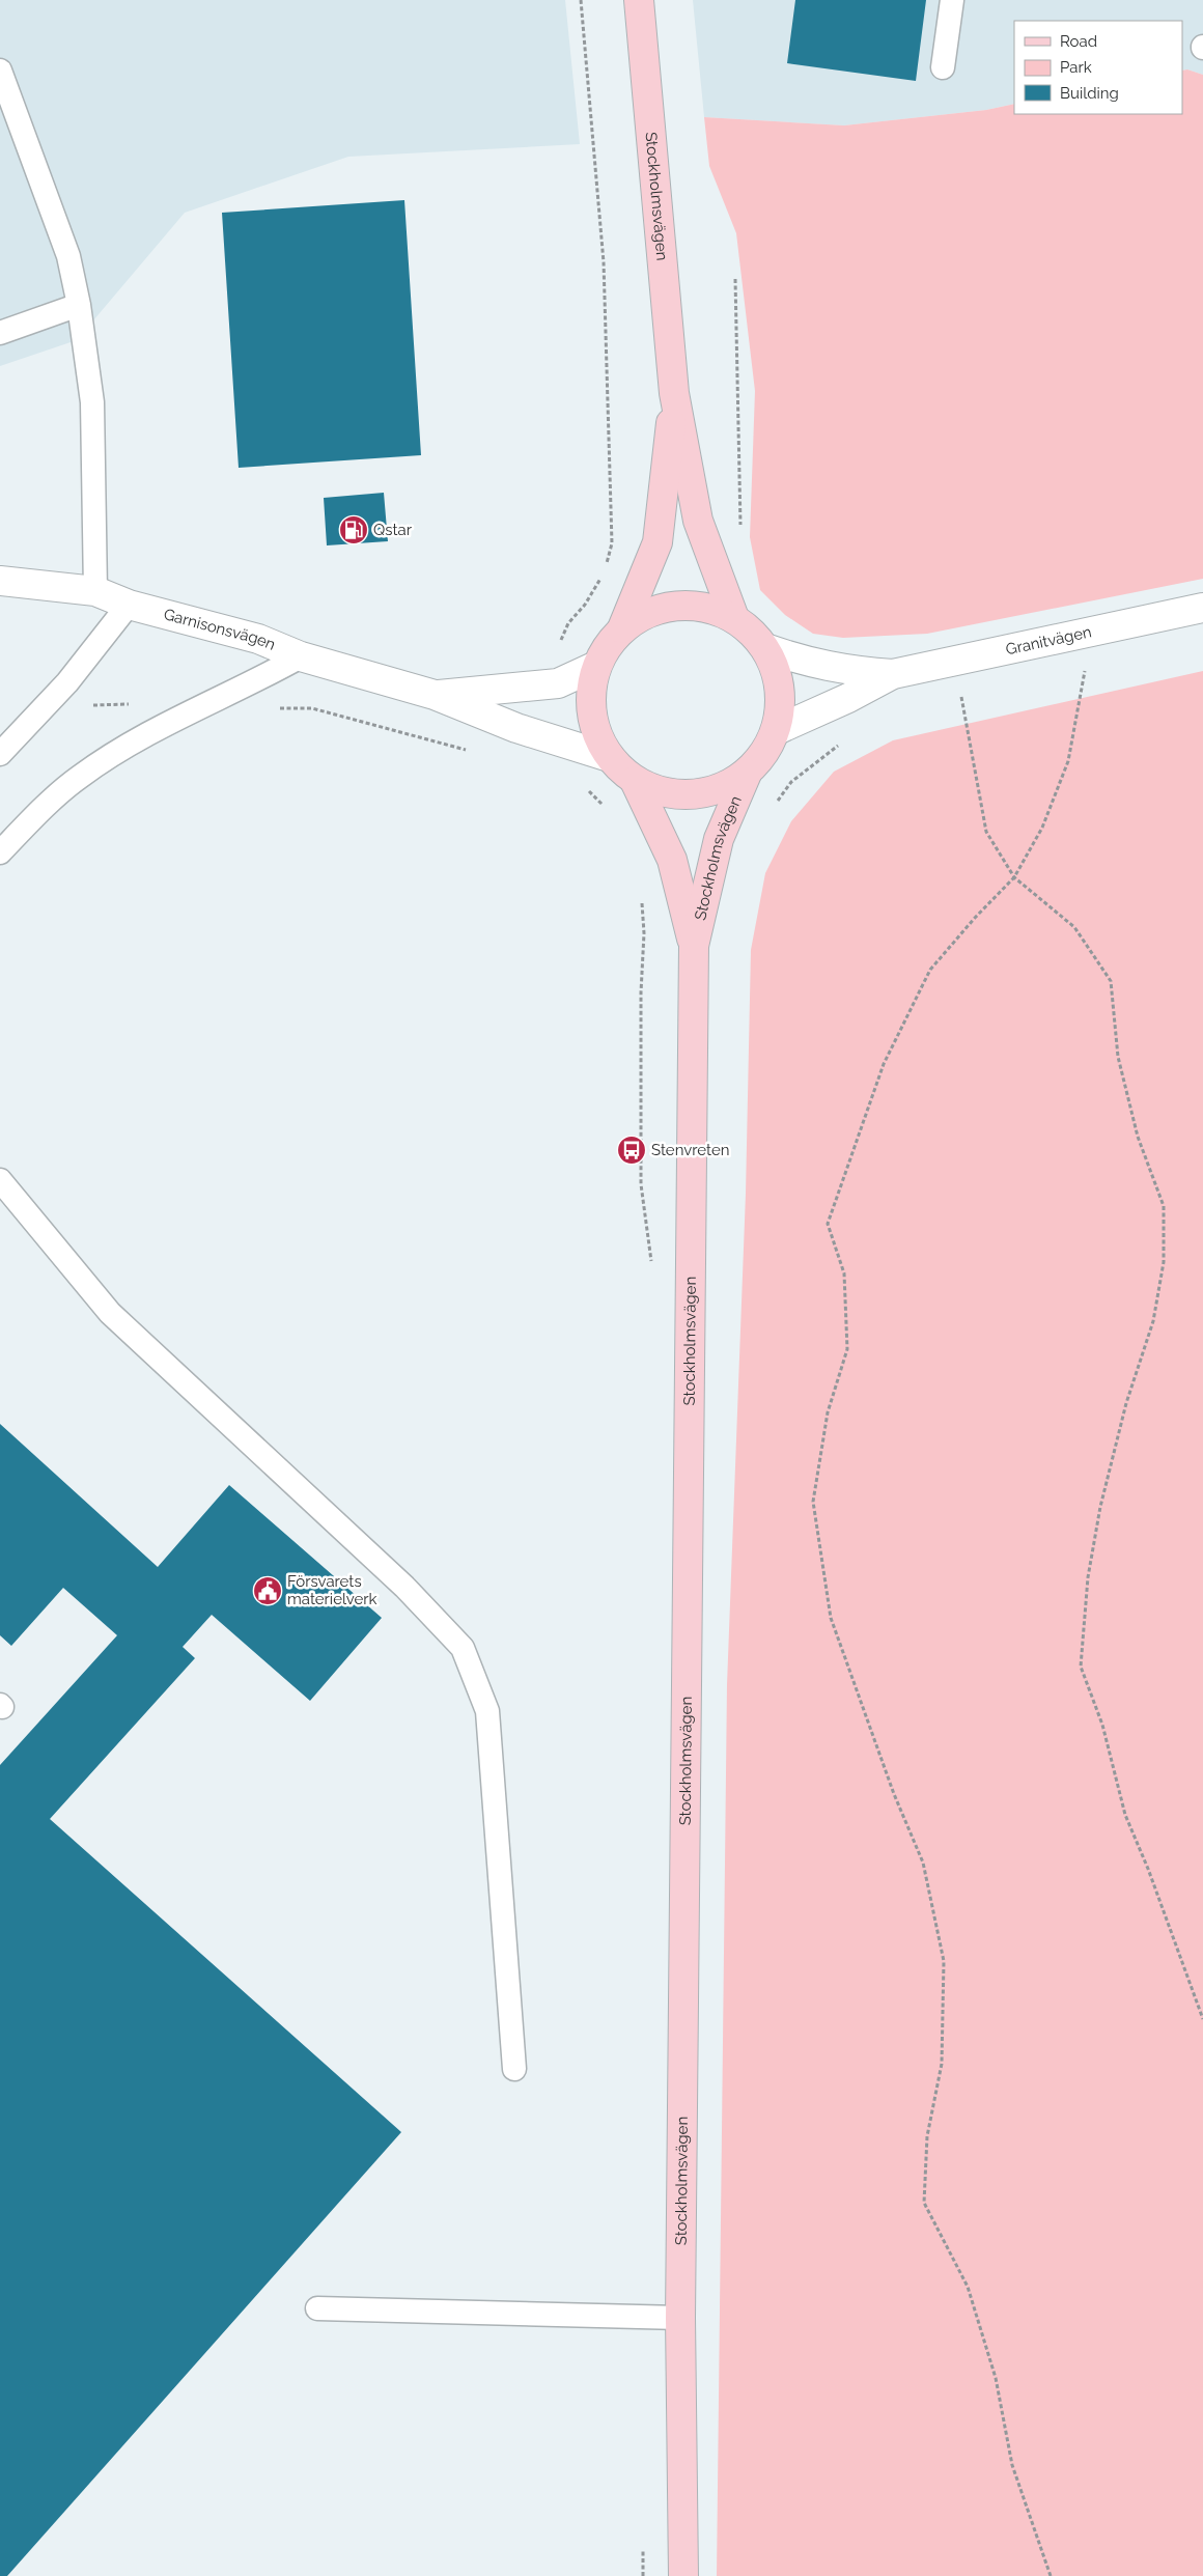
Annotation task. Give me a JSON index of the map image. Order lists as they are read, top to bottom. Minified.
{"streets":{"main road":["Stockholmsvägen"],"street":["Garnisonsvägen","Granitvägen"]},"crossings":[["Stockholmsvägen","Granitvägen"]],"places":{"fuel station":["Qstar"],"bus stop":["Stenvreten"],"public building":["Försvarets materielverk"]},"legend":["Road","Park","Building"]}
